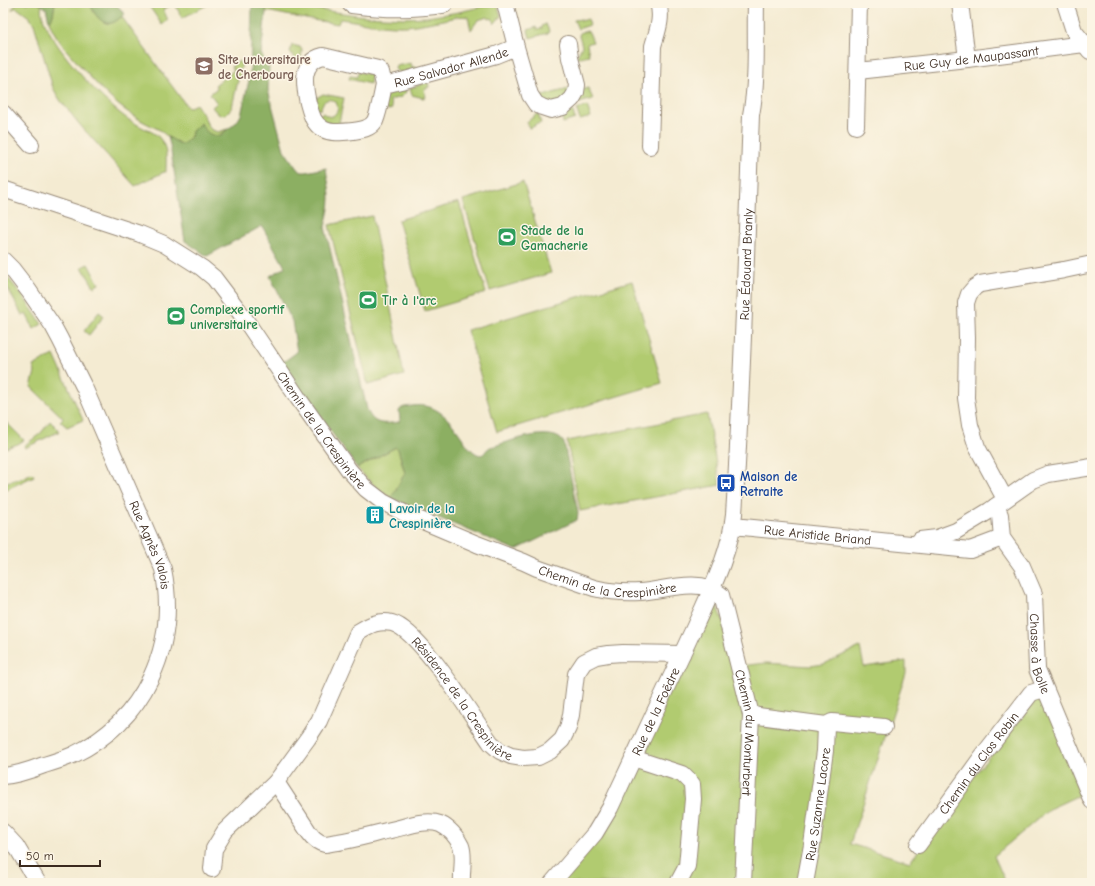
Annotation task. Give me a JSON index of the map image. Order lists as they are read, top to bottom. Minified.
{"streets":{"street":["Rue Guy de Maupassant","Rue Salvador Allende","Rue Édouard Branly","Chemin de la Crespinière","Rue Aristide Briand","Rue Agnès Valois","Chasse à Bolle","Résidence de la Crespinière","Rue de la Foëdre","Chemin du Monturbert","Chemin du Clos Robin","Rue Suzanne Lacore"]},"crossings":[["Rue Édouard Branly","Rue Aristide Briand"],["Rue Édouard Branly","Rue de la Foëdre"],["Chemin de la Crespinière","Rue de la Foëdre"],["Chemin de la Crespinière","Chemin du Monturbert"],["Rue Aristide Briand","Chasse à Bolle"],["Rue Aristide Briand","Rue de la Foëdre"],["Chasse à Bolle","Chemin du Clos Robin"],["Résidence de la Crespinière","Rue de la Foëdre"],["Rue de la Foëdre","Chemin du Monturbert"]],"places":{"school or university":["Site universitaire de Cherbourg"],"sports":["Stade de la Gamacherie","Tir à l'arc","Complexe sportif universitaire"],"bus stop":["Maison de Retraite"],"building":["Lavoir de la Crespinière"]},"scale_bar":"50 m"}
